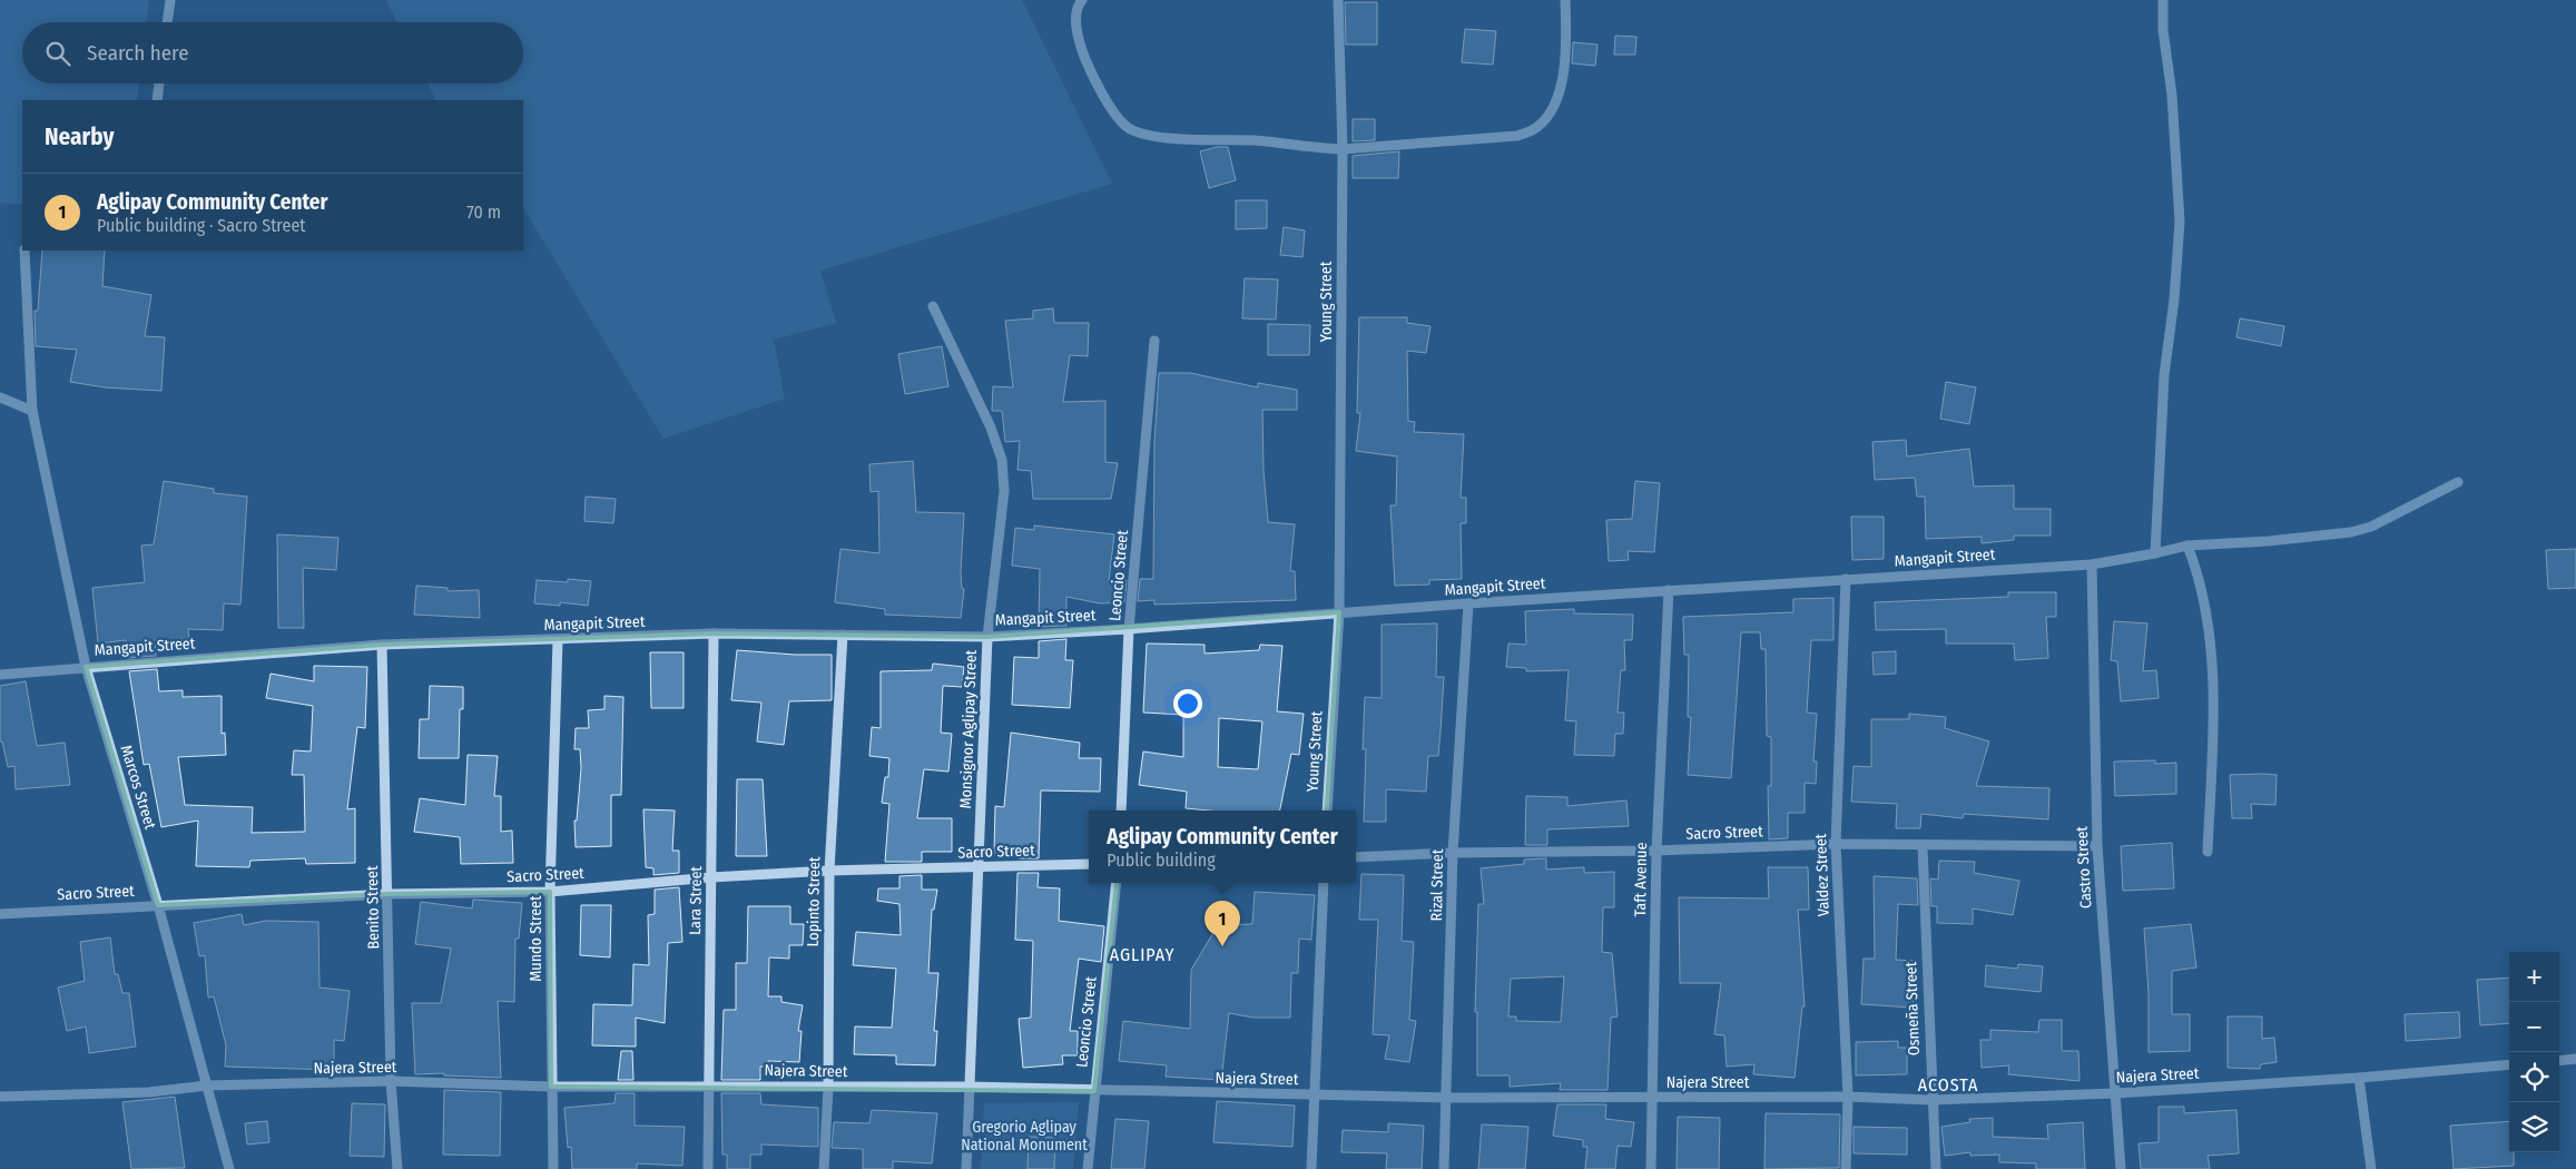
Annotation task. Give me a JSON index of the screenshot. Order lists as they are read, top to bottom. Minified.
{"streets":{"street":["Young Street","Mangapit Street","Leoncio Street","Monsignor Aglipay Street","Marcos Street","Sacro Street","Castro Street","Valdez Street","Taft Avenue","Rizal Street","Lara Street","Lopinto Street","Benito Street","Mundo Street","Osmeña Street","Najera Street"]},"crossings":[["Young Street","Mangapit Street"],["Mangapit Street","Leoncio Street"],["Mangapit Street","Monsignor Aglipay Street"],["Mangapit Street","Marcos Street"],["Mangapit Street","Castro Street"],["Mangapit Street","Valdez Street"],["Mangapit Street","Taft Avenue"],["Mangapit Street","Rizal Street"],["Mangapit Street","Lara Street"],["Mangapit Street","Lopinto Street"],["Mangapit Street","Benito Street"],["Mangapit Street","Mundo Street"],["Leoncio Street","Najera Street"],["Monsignor Aglipay Street","Sacro Street"],["Monsignor Aglipay Street","Najera Street"],["Marcos Street","Sacro Street"],["Marcos Street","Najera Street"],["Sacro Street","Castro Street"],["Sacro Street","Valdez Street"],["Sacro Street","Taft Avenue"],["Sacro Street","Rizal Street"],["Sacro Street","Lara Street"],["Sacro Street","Lopinto Street"],["Sacro Street","Benito Street"],["Sacro Street","Mundo Street"],["Sacro Street","Osmeña Street"],["Castro Street","Najera Street"],["Valdez Street","Najera Street"],["Taft Avenue","Najera Street"],["Rizal Street","Najera Street"],["Lara Street","Najera Street"],["Lopinto Street","Najera Street"],["Benito Street","Najera Street"],["Mundo Street","Najera Street"],["Osmeña Street","Najera Street"]],"districts":["AGLIPAY","ACOSTA"],"parks":["Gregorio Aglipay National Monument"],"page":{"search":"Search here","heading":"Nearby","list":[{"mark":"1","name":"Aglipay Community Center","note":"Public building · Sacro Street","value":"70 m"}],"popup":["Aglipay Community Center","Public building"],"pins":"1","map_buttons":["+","−"]}}
